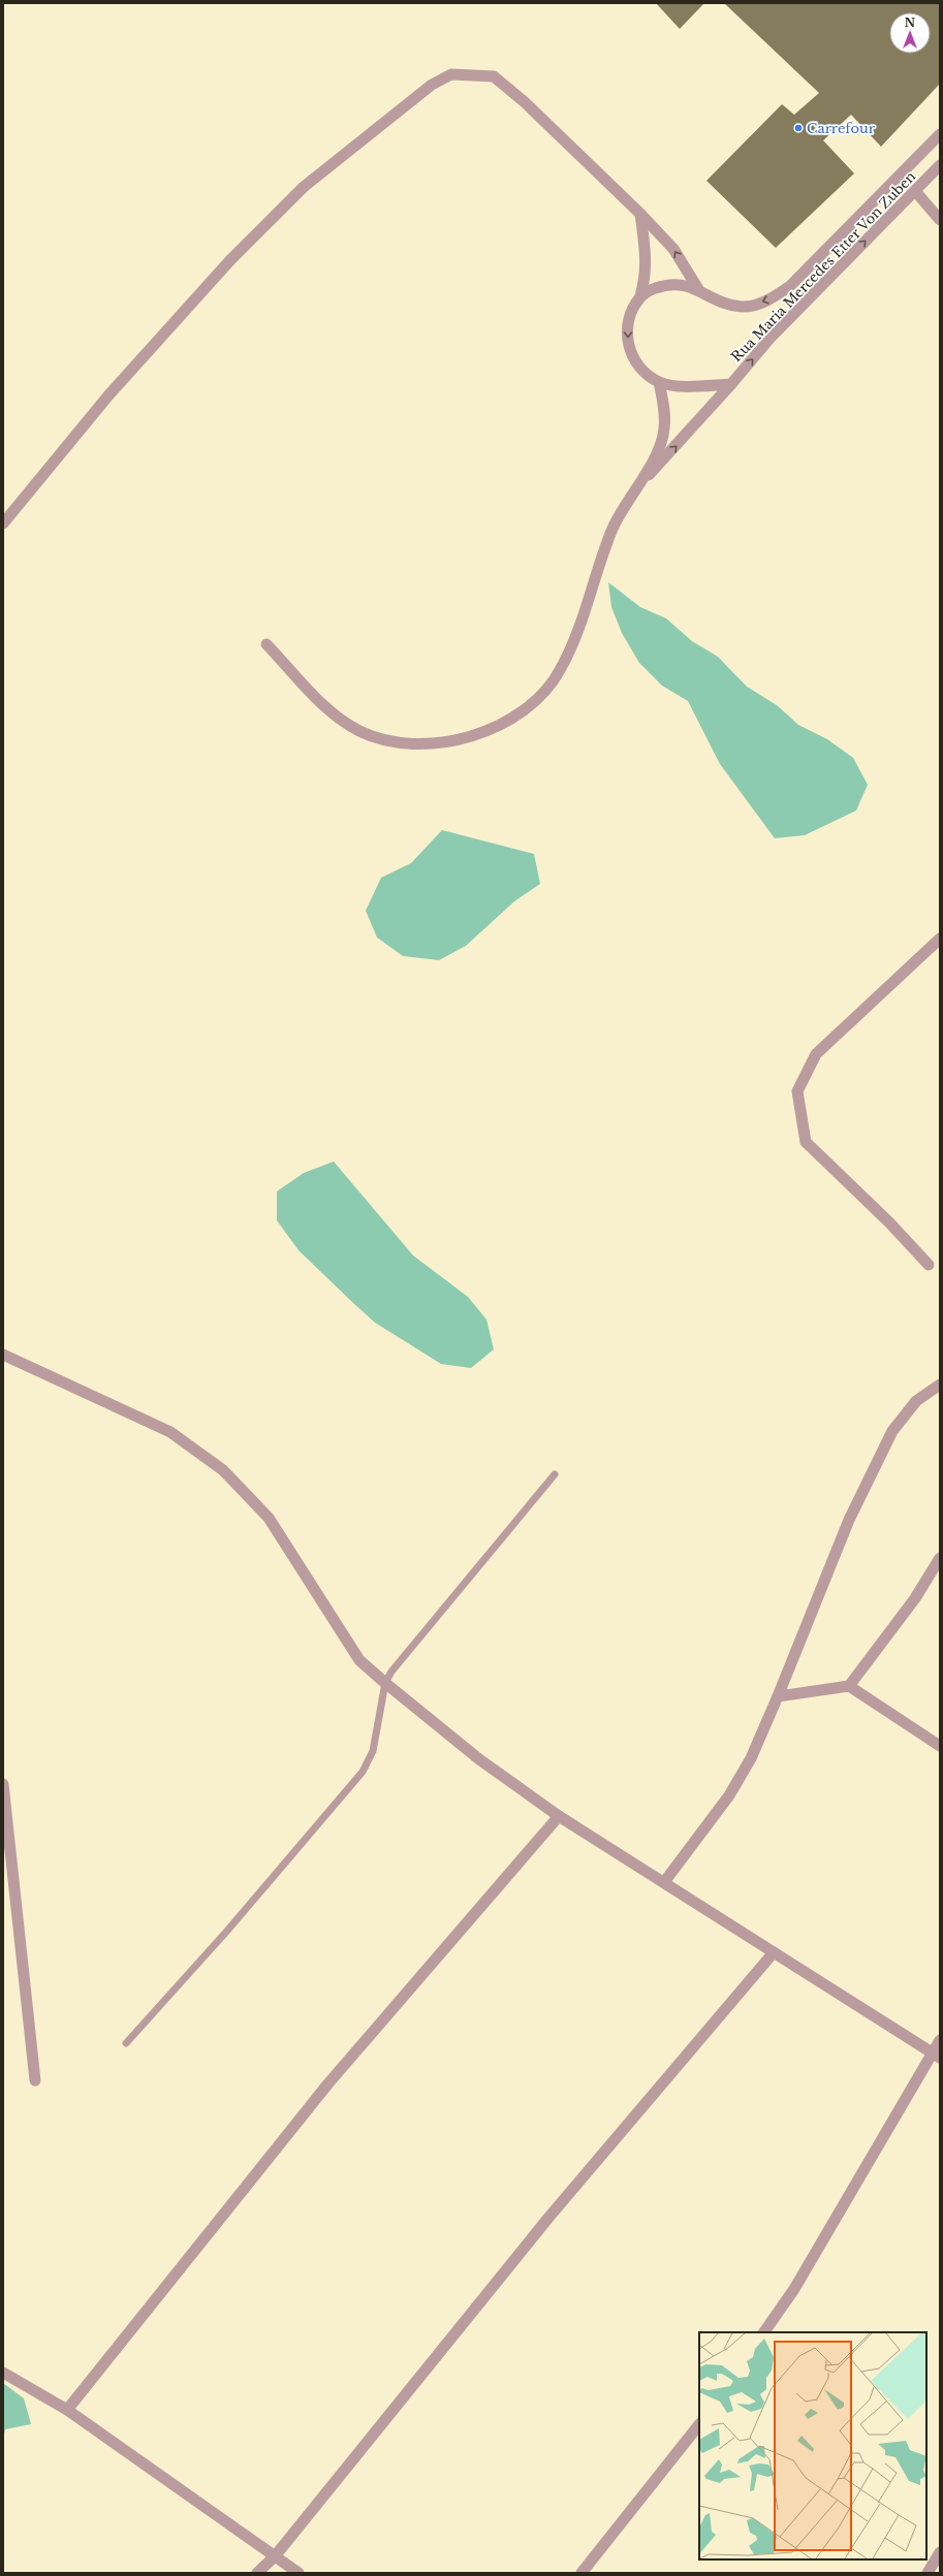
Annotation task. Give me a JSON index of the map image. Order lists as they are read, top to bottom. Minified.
{"streets":{"street":["Rua Maria Mercedes Etter Von Zuben"]},"places":["Carrefour"],"north":"top"}
